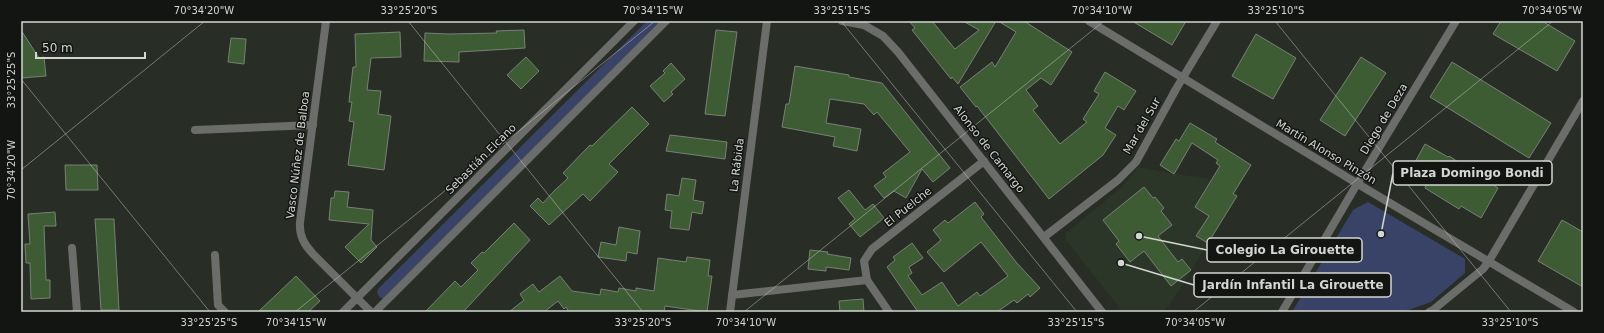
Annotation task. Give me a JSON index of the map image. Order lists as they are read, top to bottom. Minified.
{"streets":{"street":["Diego de Deza","Mar del Sur","Alonso de Camargo","Martín Alonso Pinzón","Vasco Núñez de Balboa","Sebastián Elcano","La Rábida","El Puelche"]},"crossings":[["Diego de Deza","Martín Alonso Pinzón"],["Mar del Sur","Alonso de Camargo"],["Mar del Sur","Martín Alonso Pinzón"],["Alonso de Camargo","El Puelche"],["Vasco Núñez de Balboa","Sebastián Elcano"]],"places":["Plaza Domingo Bondi","Colegio La Girouette","Jardín Infantil La Girouette"],"scale_bar":"50 m","coordinates":["70°34'20\"W","33°25'20\"S","70°34'15\"W","33°25'15\"S","70°34'10\"W","33°25'10\"S","70°34'05\"W","33°25'25\"S"]}
